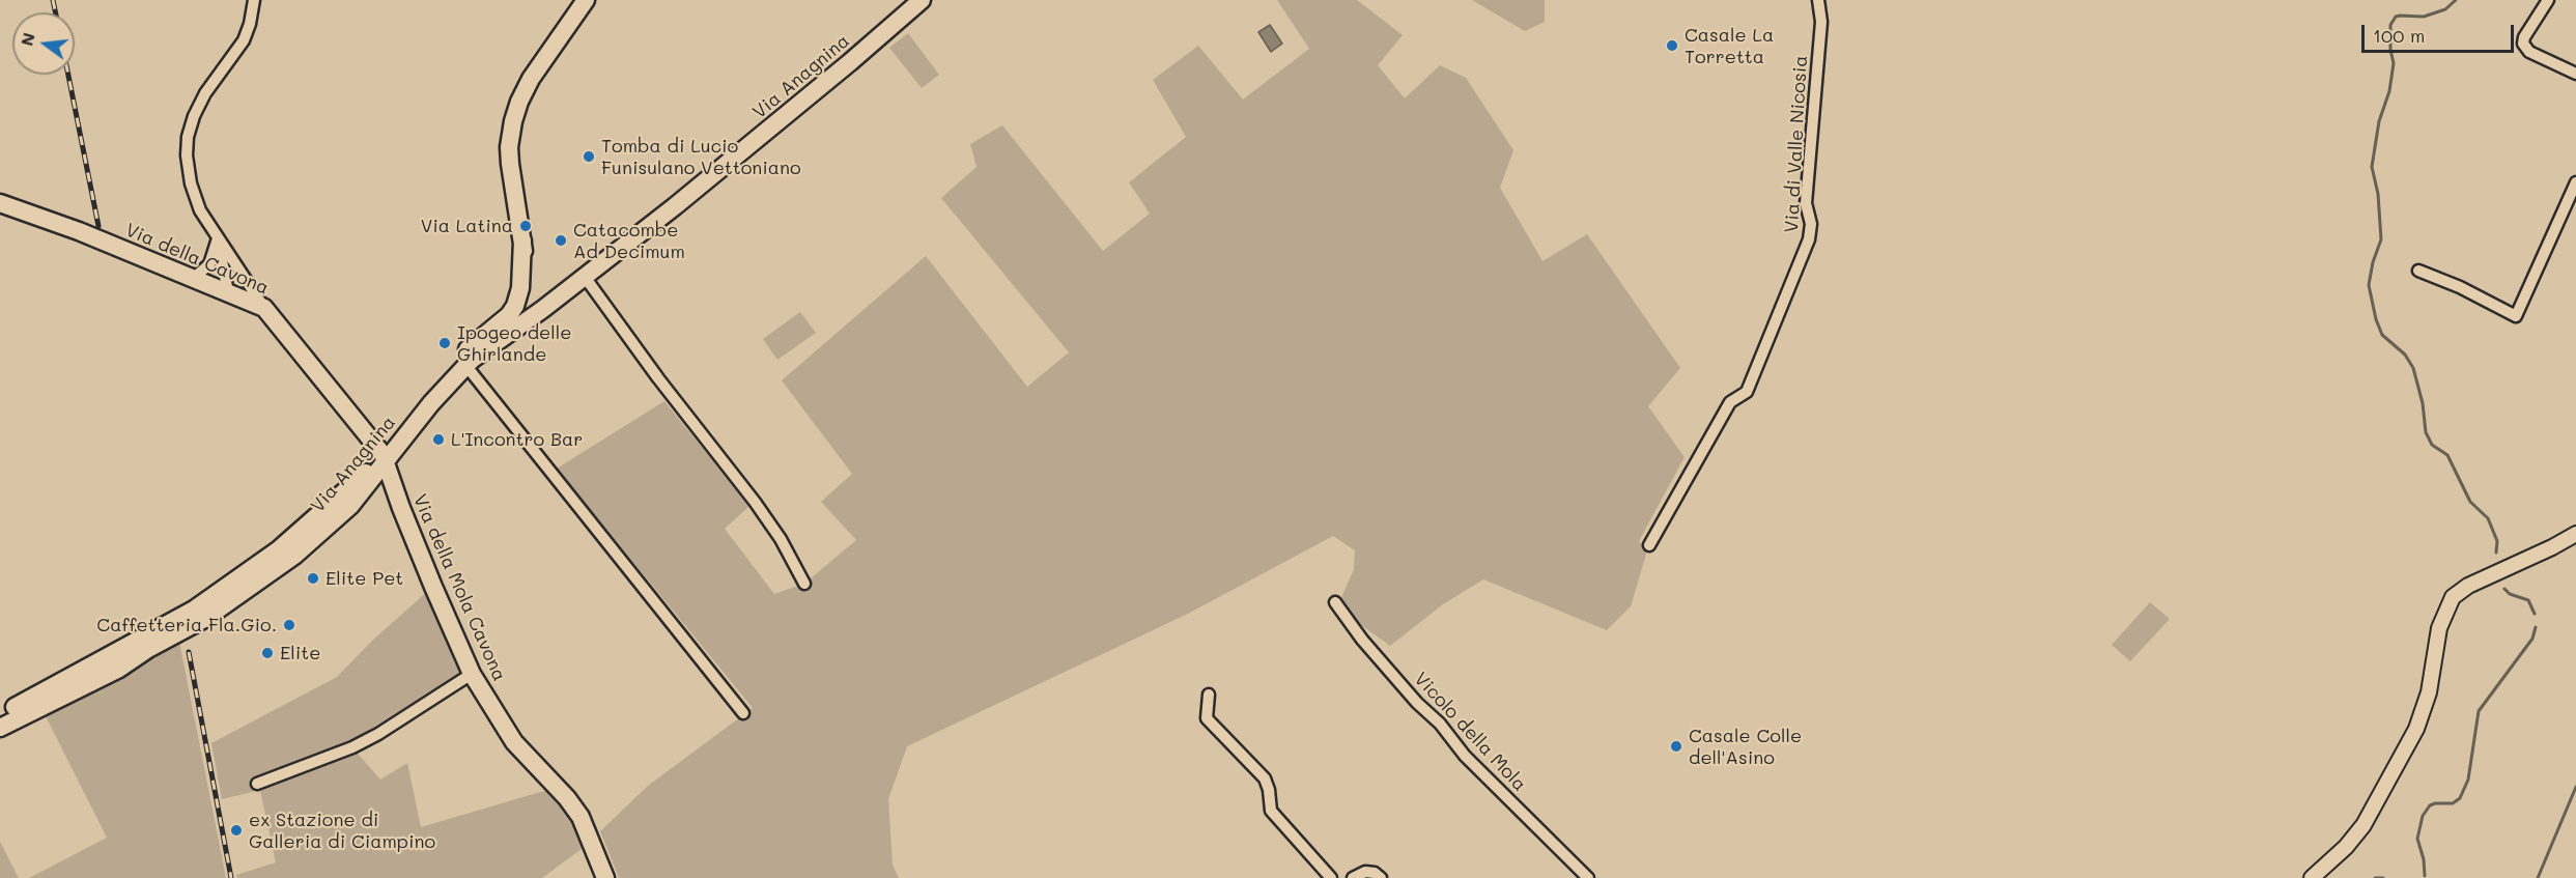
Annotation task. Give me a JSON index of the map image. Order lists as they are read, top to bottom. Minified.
{"streets":{"main road":["Via Anagnina","Via della Cavona","Via della Mola Cavona"],"street":["Via di Valle Nicosia","Vicolo della Mola"]},"crossings":[["Via Anagnina","Via della Cavona"],["Via Anagnina","Via della Mola Cavona"],["Via della Cavona","Via della Mola Cavona"]],"places":["Casale La Torretta","Tomba di Lucio Funisulano Vettoniano","Via Latina","Catacombe Ad Decimum","Ipogeo delle Ghirlande","L'Incontro Bar","Elite Pet","Caffetteria Fla.Gio.","Elite","Casale Colle dell'Asino","ex Stazione di Galleria di Ciampino"],"scale_bar":"100 m","north":"left"}
